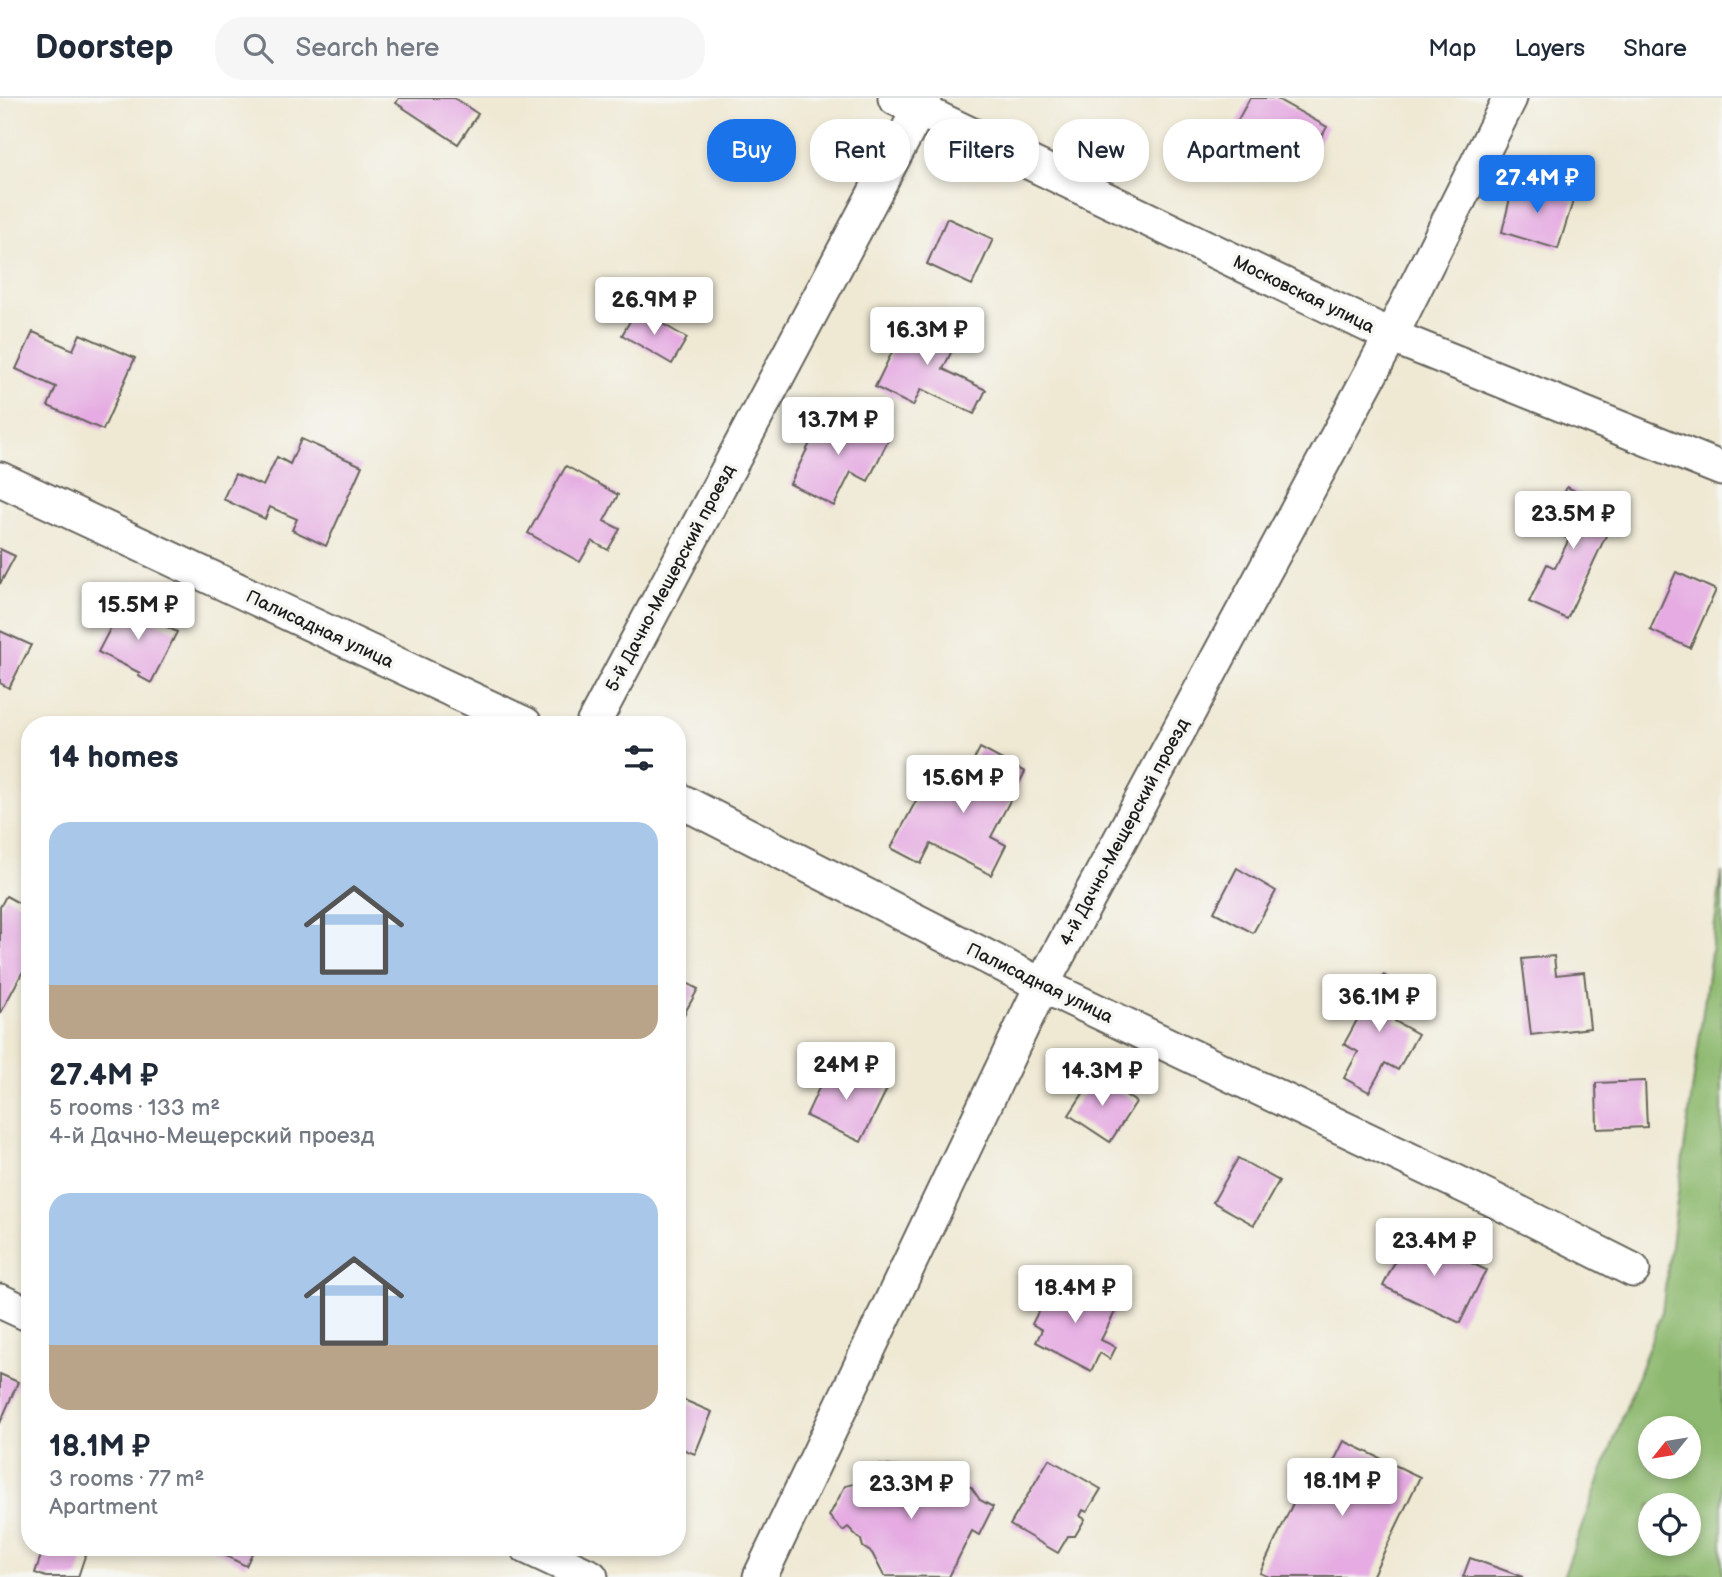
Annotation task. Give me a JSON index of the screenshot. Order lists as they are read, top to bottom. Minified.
{"streets":{"street":["Московская улица","5-й Дачно-Мещерский проезд","Палисадная улица","4-й Дачно-Мещерский проезд"]},"crossings":[["Московская улица","5-й Дачно-Мещерский проезд"],["Московская улица","4-й Дачно-Мещерский проезд"],["Палисадная улица","4-й Дачно-Мещерский проезд"]],"north":"bottom left","page":{"header":"Doorstep","search":"Search here","nav":["Map","Layers","Share"],"chip":["Buy","Rent","Filters","New","Apartment"],"price":["27.4M ₽","26.9M ₽","16.3M ₽","13.7M ₽","23.5M ₽","15.5M ₽","15.6M ₽","36.1M ₽","24M ₽","14.3M ₽","23.4M ₽","18.4M ₽","18.1M ₽","23.3M ₽"],"heading":"14 homes","list":[{"name":"27.4M ₽","note":"5 rooms · 133 m² · 4-й Дачно-Мещерский проезд"},{"name":"18.1M ₽","note":"3 rooms · 77 m² · Apartment"}]}}
